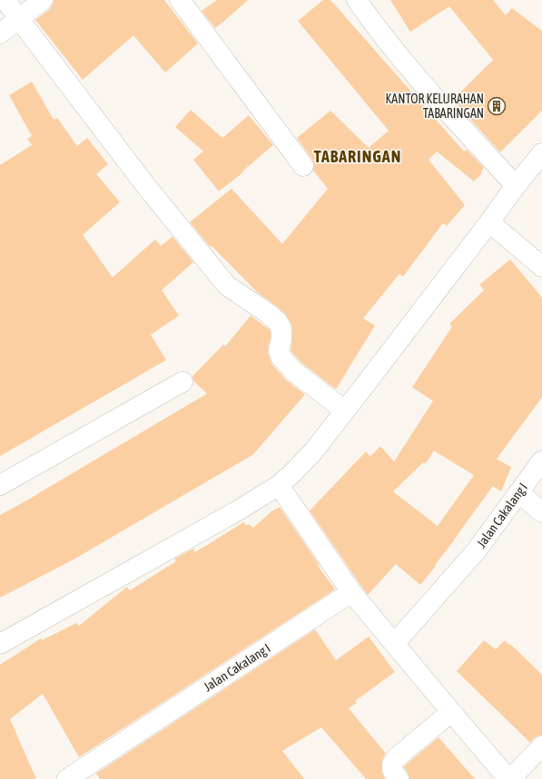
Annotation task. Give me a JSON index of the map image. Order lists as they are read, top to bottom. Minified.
{"streets":{"street":["Jalan Cakalang I"]},"districts":["TABARINGAN"],"places":{"building":["KANTOR KELURAHAN TABARINGAN"]}}
